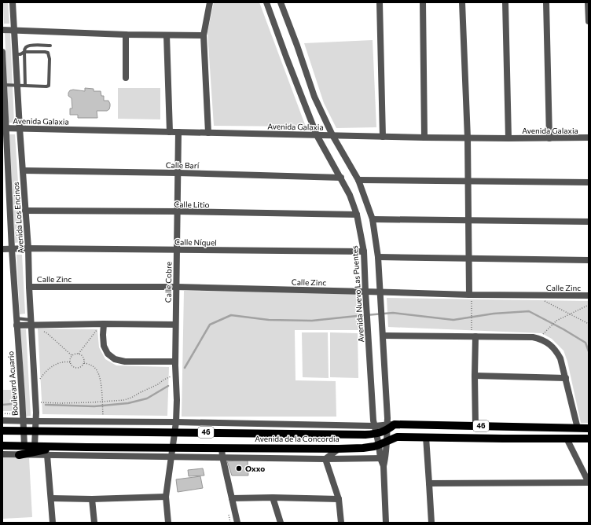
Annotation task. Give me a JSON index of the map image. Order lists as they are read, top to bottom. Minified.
{"streets":{"main road":["46","Avenida de la Concordia"],"street":["Avenida Galaxia","Calle Barí","Calle Litio","Avenida Los Encinos","Calle Níquel","Calle Zinc","Calle Cobre","Avenida Nuevo Las Puentes","Boulevard Acuario"]},"crossings":[["Avenida Galaxia","Avenida Los Encinos"],["Avenida Galaxia","Calle Cobre"],["Avenida Galaxia","Avenida Nuevo Las Puentes"],["Avenida Galaxia","Boulevard Acuario"],["Calle Barí","Avenida Los Encinos"],["Calle Barí","Calle Cobre"],["Calle Barí","Avenida Nuevo Las Puentes"],["Calle Litio","Avenida Los Encinos"],["Calle Litio","Calle Cobre"],["Calle Litio","Avenida Nuevo Las Puentes"],["Avenida Los Encinos","Calle Níquel"],["Avenida Los Encinos","Calle Zinc"],["Avenida Los Encinos","Avenida de la Concordia"],["Calle Níquel","Calle Cobre"],["Calle Níquel","Avenida Nuevo Las Puentes"],["Calle Níquel","Boulevard Acuario"],["Calle Zinc","Calle Cobre"],["Calle Zinc","Avenida Nuevo Las Puentes"],["Calle Cobre","Avenida de la Concordia"],["Avenida Nuevo Las Puentes","Avenida de la Concordia"],["Boulevard Acuario","Avenida de la Concordia"]],"places":["Oxxo"]}
